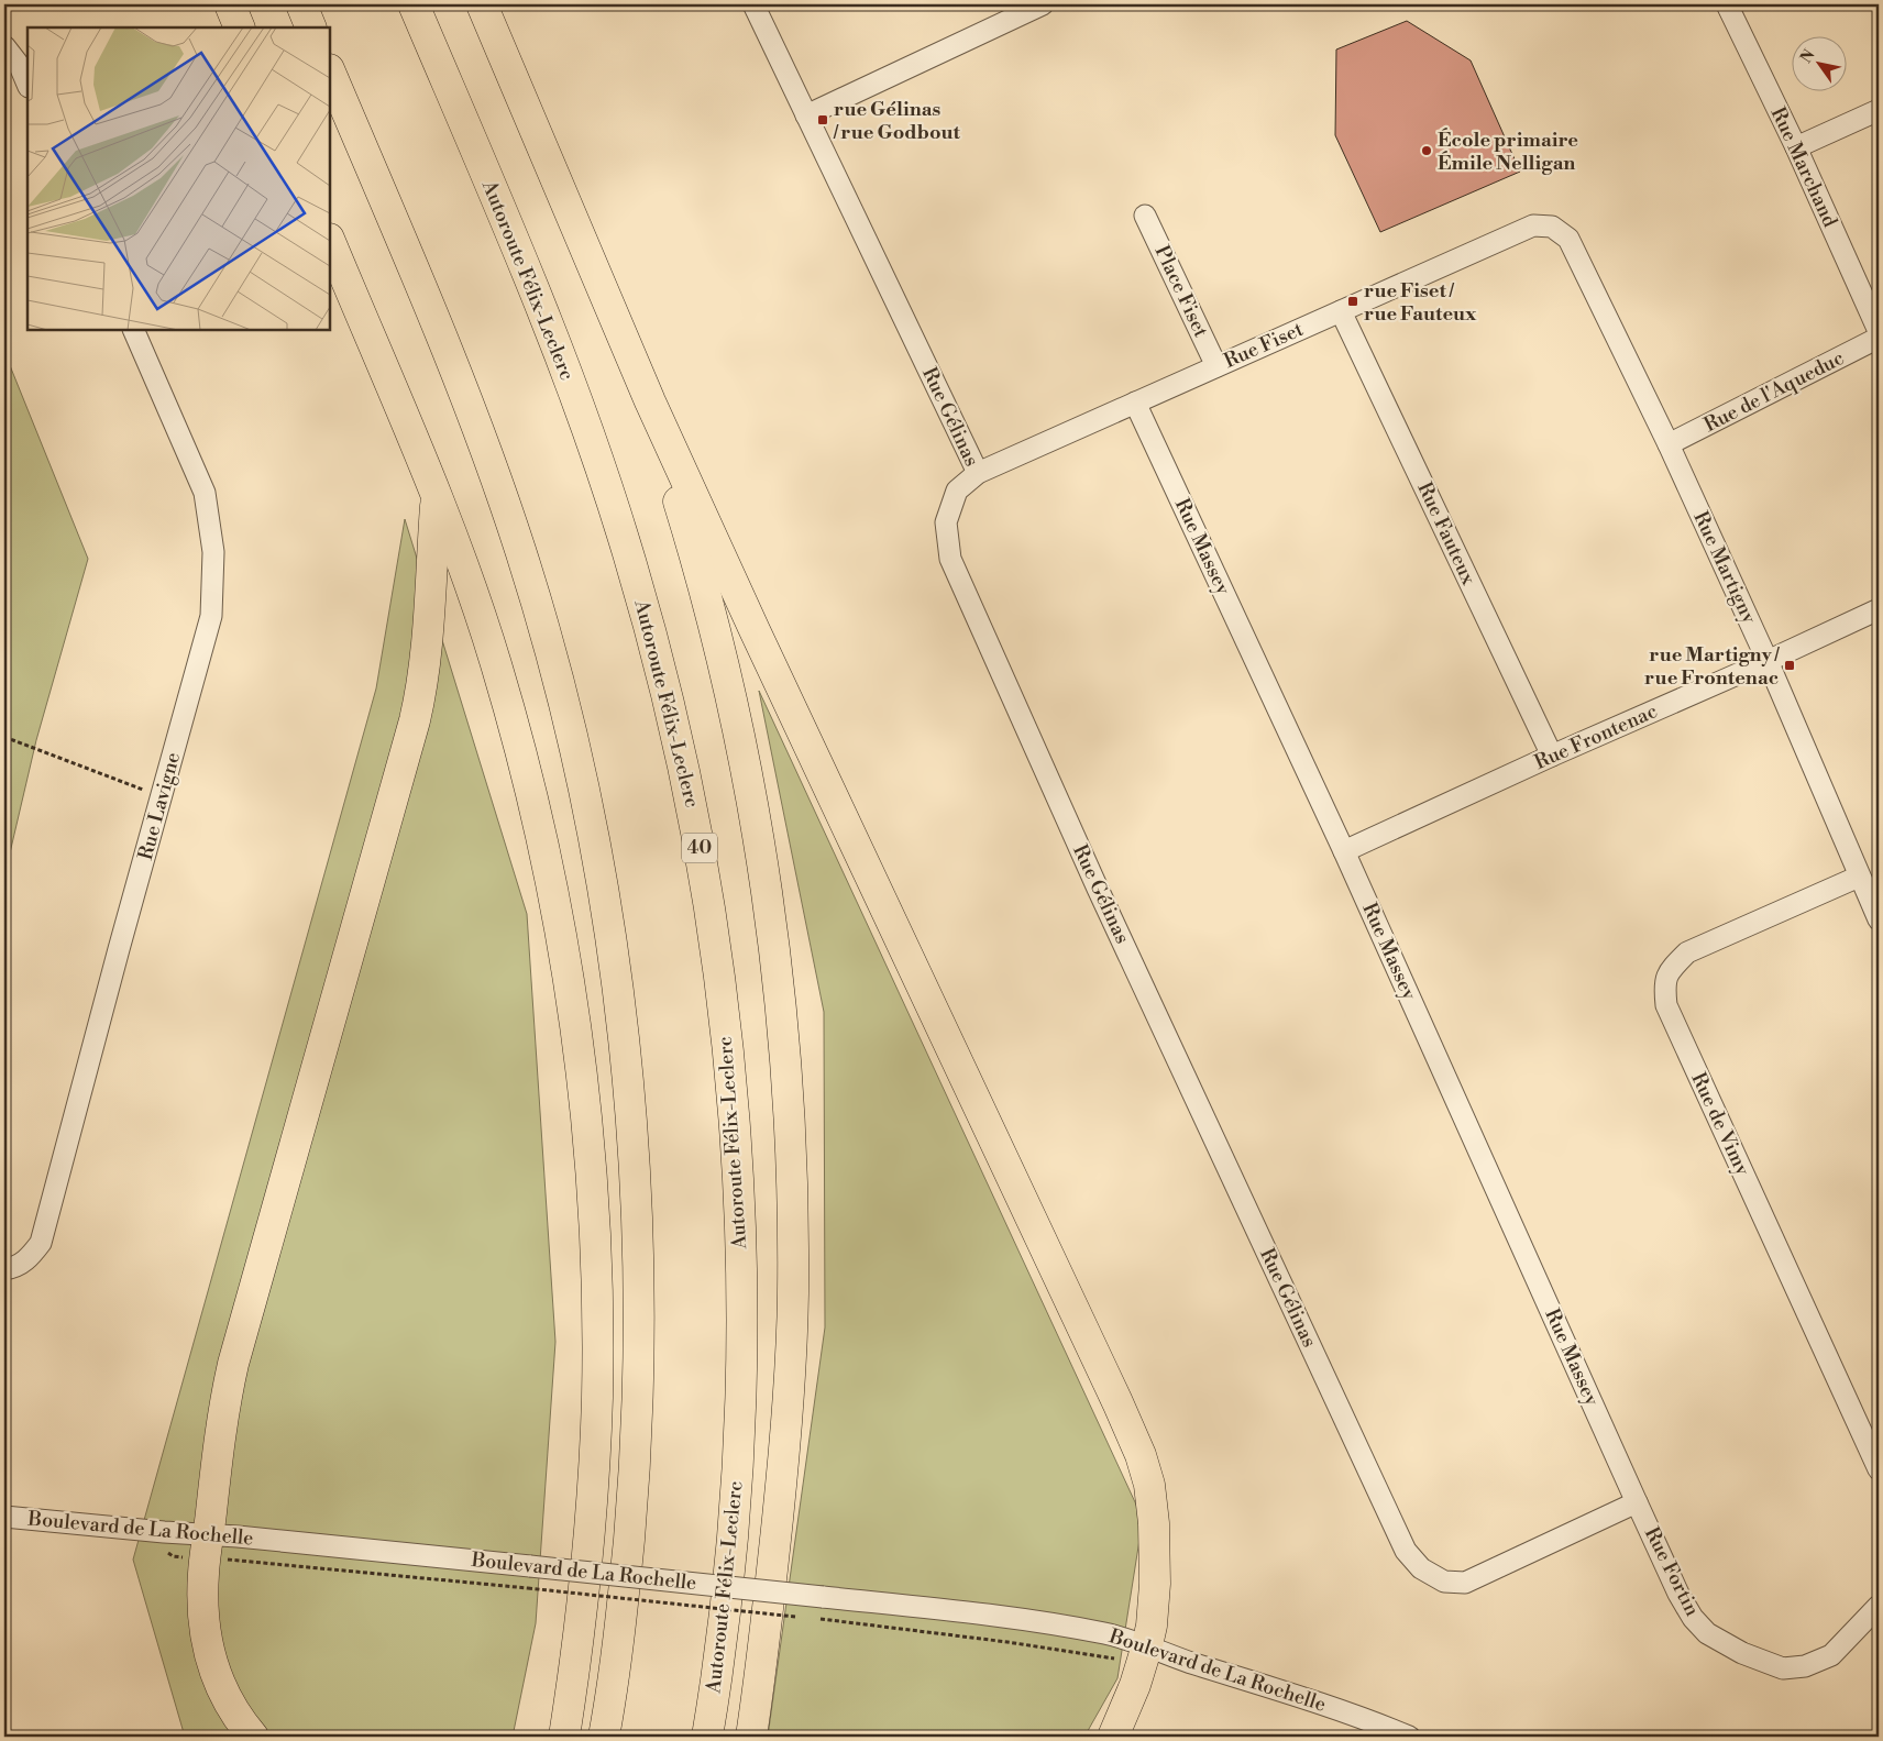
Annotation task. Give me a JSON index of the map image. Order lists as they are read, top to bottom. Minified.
{"streets":{"highway":["Autoroute Félix-Leclerc","40"],"street":["Rue Marchand","Place Fiset","Rue Fiset","Rue de l'Aqueduc","Rue Gélinas","Rue Fauteux","Rue Massey","Rue Martigny","Rue Frontenac","Rue Lavigne","Rue de Vimy","Boulevard de La Rochelle","Rue Fortin"]},"crossings":[["Place Fiset","Rue Fiset"],["Rue Fiset","Rue Gélinas"],["Rue Fiset","Rue Fauteux"],["Rue Fiset","Rue Massey"],["Rue Fiset","Rue Martigny"],["Rue de l'Aqueduc","Rue Martigny"],["Rue Gélinas","Rue Massey"],["Rue Gélinas","Rue Fortin"],["Rue Fauteux","Rue Frontenac"],["Rue Massey","Rue Frontenac"],["Rue Massey","Rue Fortin"],["Rue Martigny","Rue Frontenac"],["Rue Martigny","Rue de Vimy"]],"places":{"transit":["rue Gélinas / rue Godbout","rue Fiset / rue Fauteux","rue Martigny / rue Frontenac"],"other":["École primaire Émile Nelligan"]},"north":"top left"}
